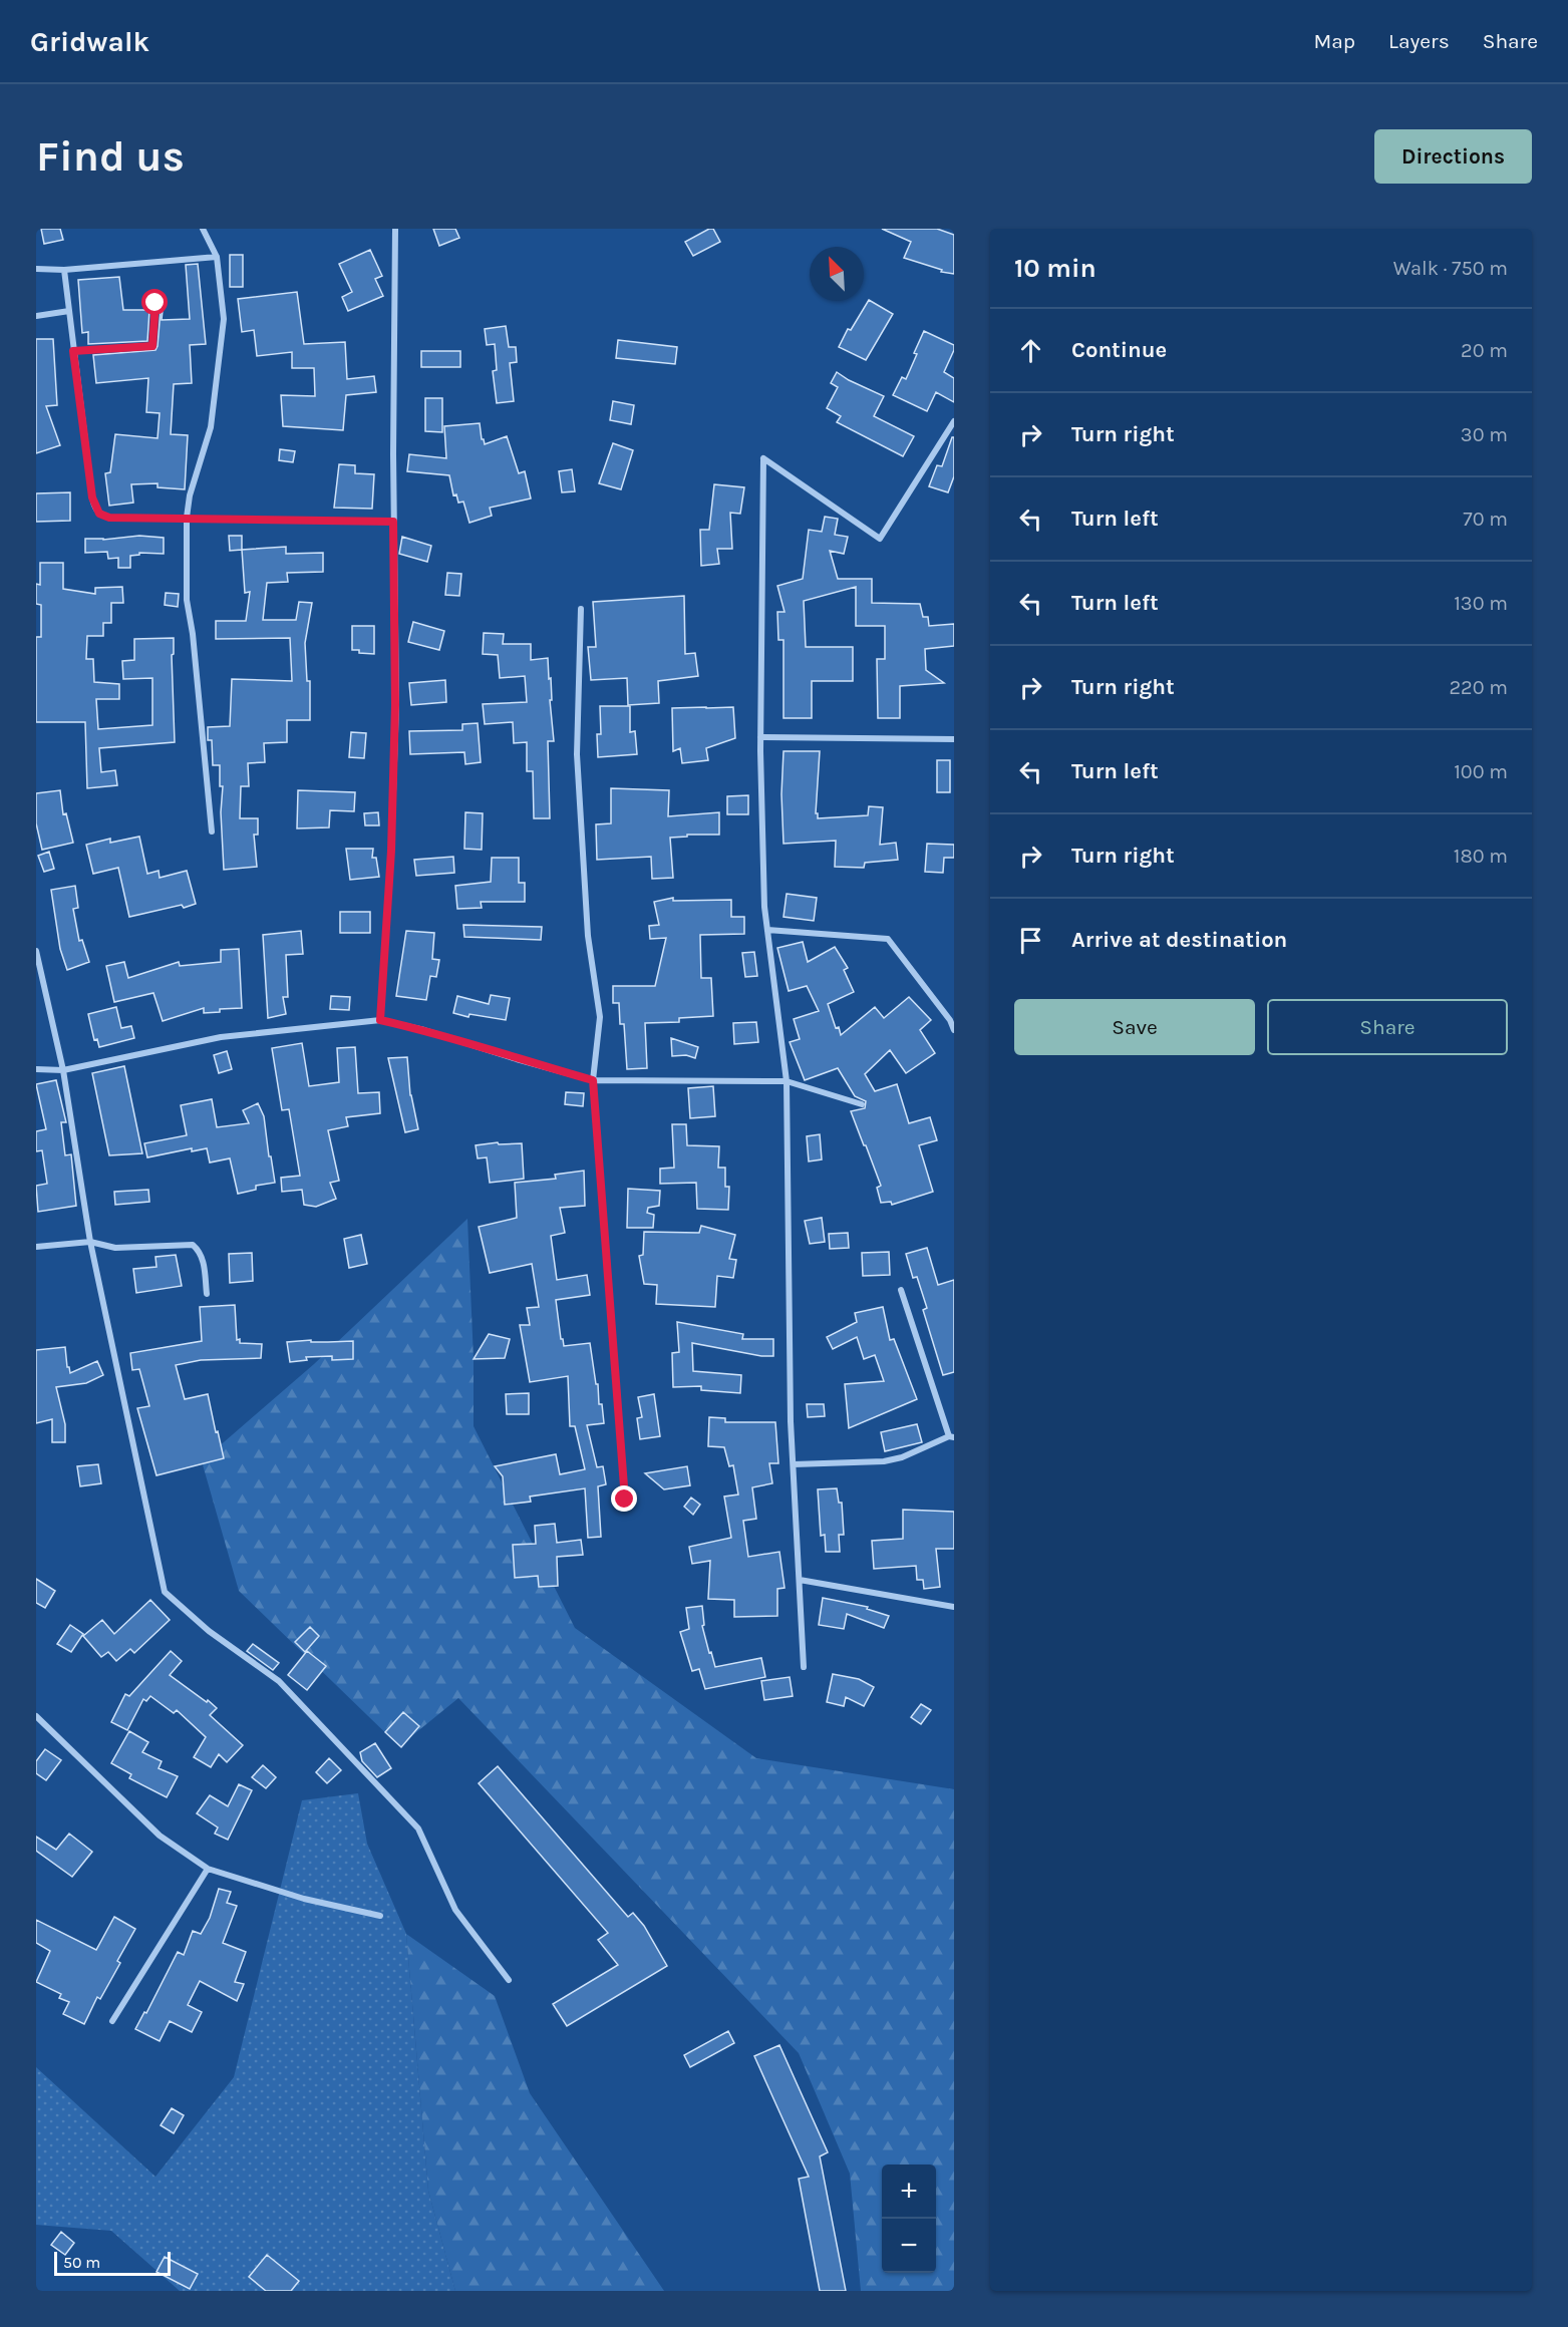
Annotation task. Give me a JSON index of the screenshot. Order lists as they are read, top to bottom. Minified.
{"scale_bar":"50 m","north":"top left","page":{"header":"Gridwalk","nav":["Map","Layers","Share"],"buttons":["Directions",["Save","Share"]],"title":"Find us","heading":["10 min","Walk · 750 m"],"list":[["Continue","20 m"],["Turn right","30 m"],["Turn left","70 m"],["Turn left","130 m"],["Turn right","220 m"],["Turn left","100 m"],["Turn right","180 m"],"Arrive at destination"],"map_buttons":["+","−"],"scale":"50 m"}}
